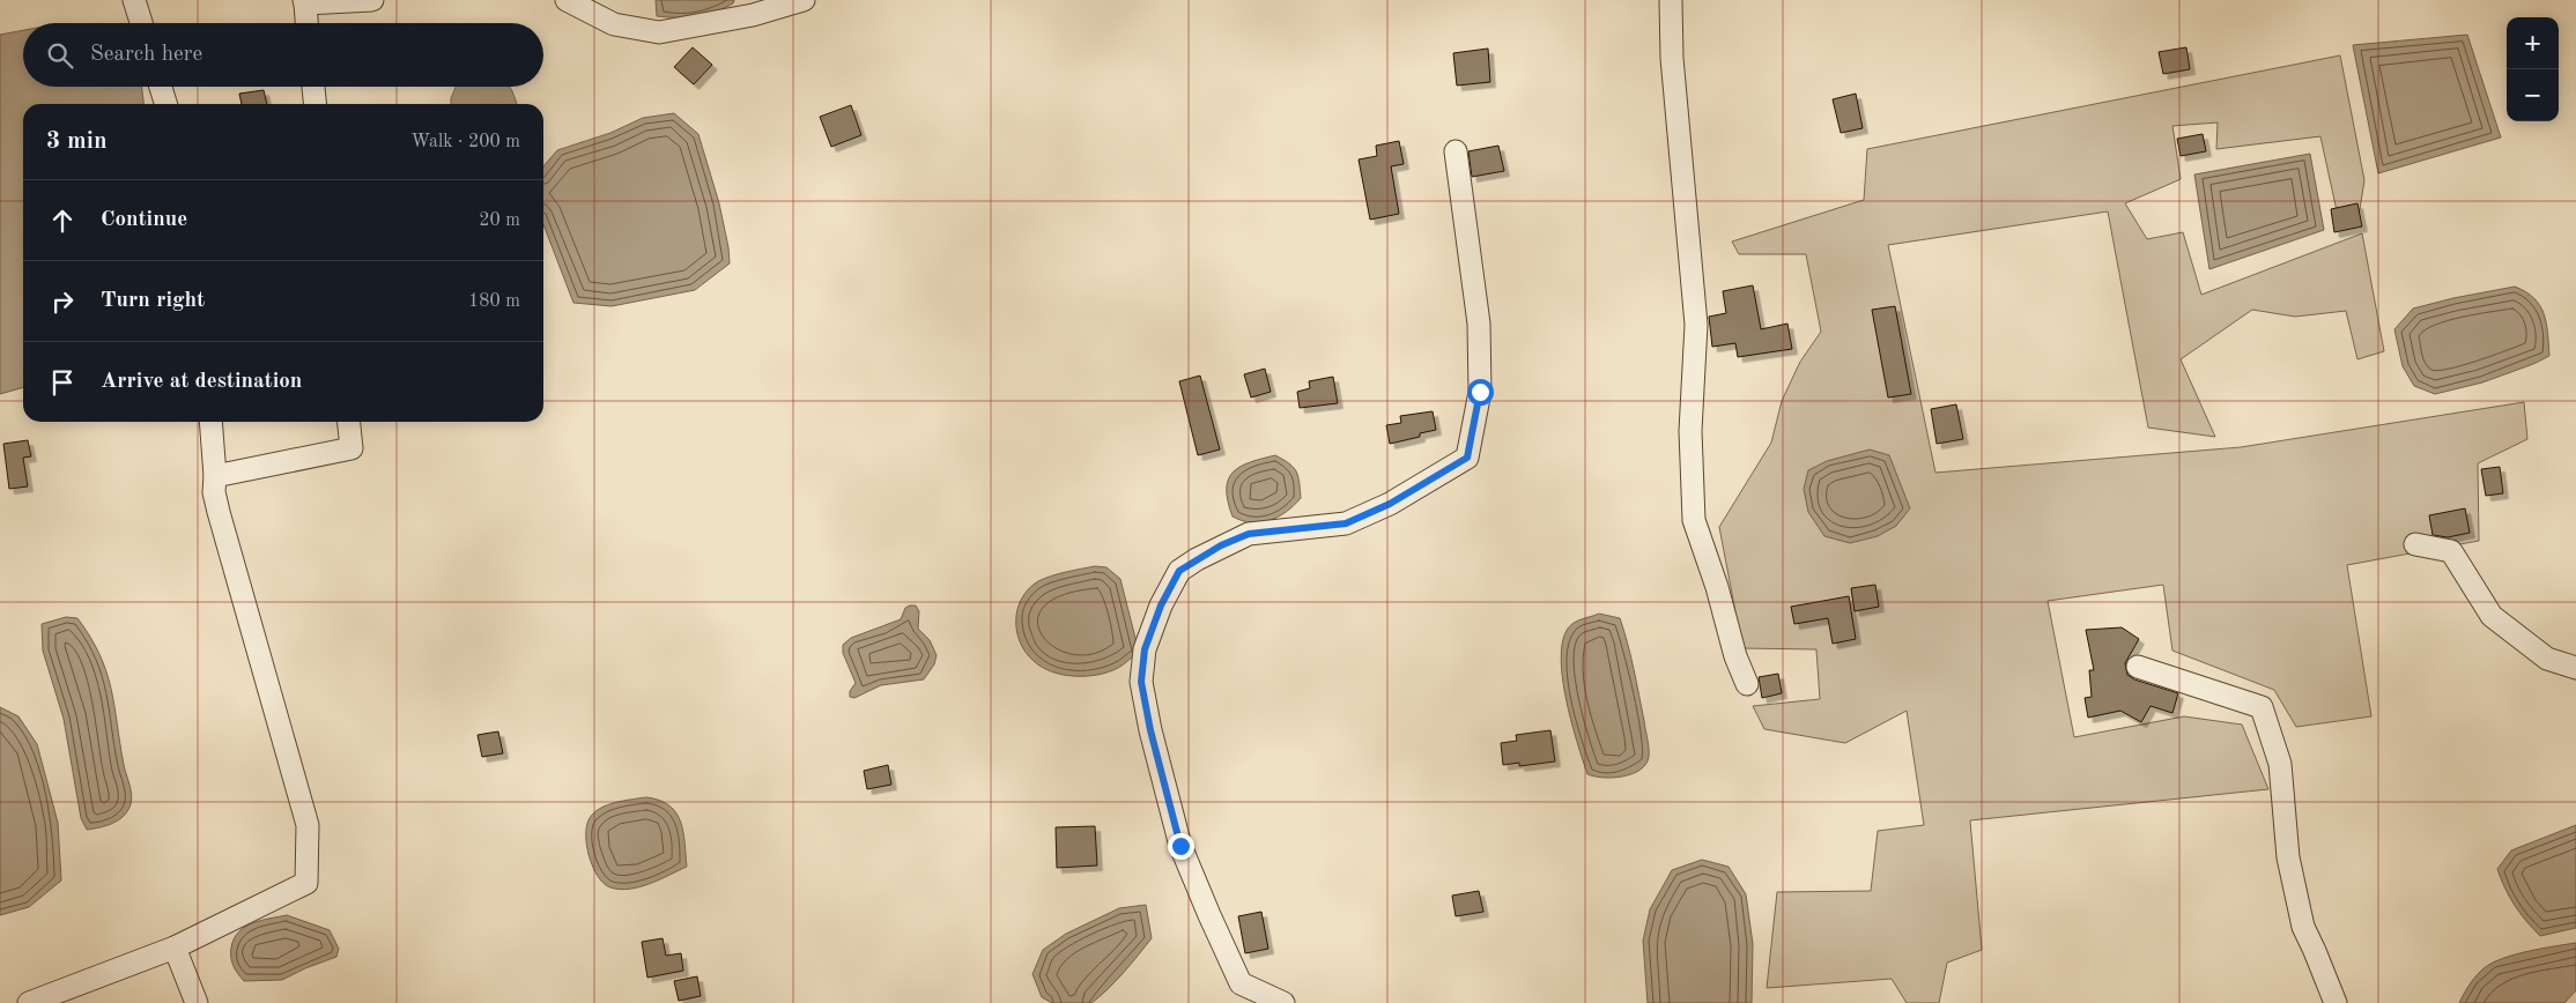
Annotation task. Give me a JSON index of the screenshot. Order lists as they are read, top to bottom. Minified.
{"page":{"map_buttons":["+","−"],"search":"Search here","heading":["3 min","Walk · 200 m"],"list":[["Continue","20 m"],["Turn right","180 m"],"Arrive at destination"]}}
